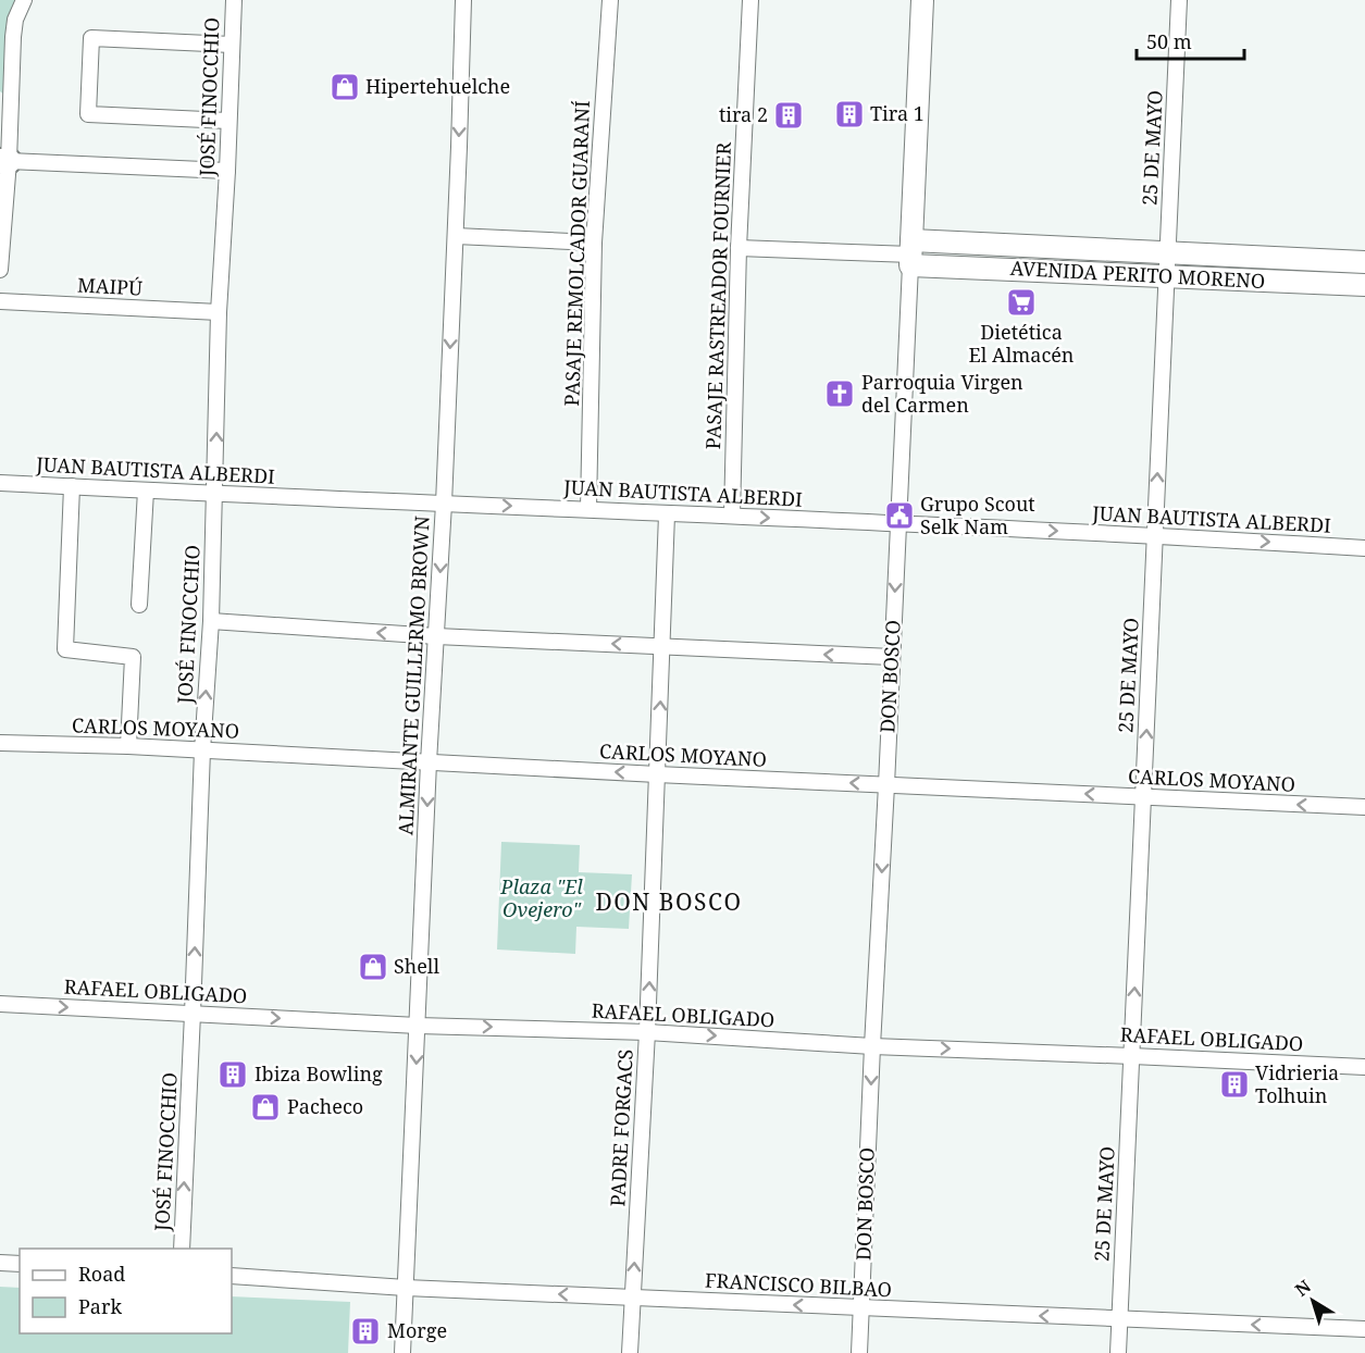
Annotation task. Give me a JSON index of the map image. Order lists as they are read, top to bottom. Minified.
{"streets":{"street":["JOSÉ FINOCCHIO","25 DE MAYO","PASAJE REMOLCADOR GUARANÍ","AVENIDA PERITO MORENO","MAIPÚ","PASAJE RASTREADOR FOURNIER","JUAN BAUTISTA ALBERDI","ALMIRANTE GUILLERMO BROWN","DON BOSCO","CARLOS MOYANO","RAFAEL OBLIGADO","PADRE FORGACS","FRANCISCO BILBAO"]},"crossings":[["JOSÉ FINOCCHIO","MAIPÚ"],["JOSÉ FINOCCHIO","JUAN BAUTISTA ALBERDI"],["JOSÉ FINOCCHIO","CARLOS MOYANO"],["JOSÉ FINOCCHIO","RAFAEL OBLIGADO"],["25 DE MAYO","AVENIDA PERITO MORENO"],["25 DE MAYO","JUAN BAUTISTA ALBERDI"],["25 DE MAYO","CARLOS MOYANO"],["25 DE MAYO","RAFAEL OBLIGADO"],["25 DE MAYO","FRANCISCO BILBAO"],["PASAJE REMOLCADOR GUARANÍ","JUAN BAUTISTA ALBERDI"],["AVENIDA PERITO MORENO","PASAJE RASTREADOR FOURNIER"],["AVENIDA PERITO MORENO","DON BOSCO"],["PASAJE RASTREADOR FOURNIER","JUAN BAUTISTA ALBERDI"],["JUAN BAUTISTA ALBERDI","ALMIRANTE GUILLERMO BROWN"],["JUAN BAUTISTA ALBERDI","DON BOSCO"],["JUAN BAUTISTA ALBERDI","PADRE FORGACS"],["ALMIRANTE GUILLERMO BROWN","CARLOS MOYANO"],["ALMIRANTE GUILLERMO BROWN","RAFAEL OBLIGADO"],["ALMIRANTE GUILLERMO BROWN","FRANCISCO BILBAO"],["DON BOSCO","CARLOS MOYANO"],["DON BOSCO","RAFAEL OBLIGADO"],["DON BOSCO","FRANCISCO BILBAO"],["CARLOS MOYANO","PADRE FORGACS"],["RAFAEL OBLIGADO","PADRE FORGACS"],["PADRE FORGACS","FRANCISCO BILBAO"]],"one_way":["JOSÉ FINOCCHIO","25 DE MAYO","JUAN BAUTISTA ALBERDI","ALMIRANTE GUILLERMO BROWN","DON BOSCO","RAFAEL OBLIGADO","PADRE FORGACS","FRANCISCO BILBAO"],"districts":["DON BOSCO"],"parks":["Plaza \"El Ovejero\""],"places":{"shop":["Hipertehuelche","Shell","Pacheco"],"building":["Tira 1","tira 2","Ibiza Bowling","Vidrieria Tolhuin","Morge"],"supermarket":["Dietética El Almacén"],"church":["Parroquia Virgen del Carmen"],"public building":["Grupo Scout Selk Nam"]},"legend":["Road","Park"],"scale_bar":"50 m","north":"top left"}
